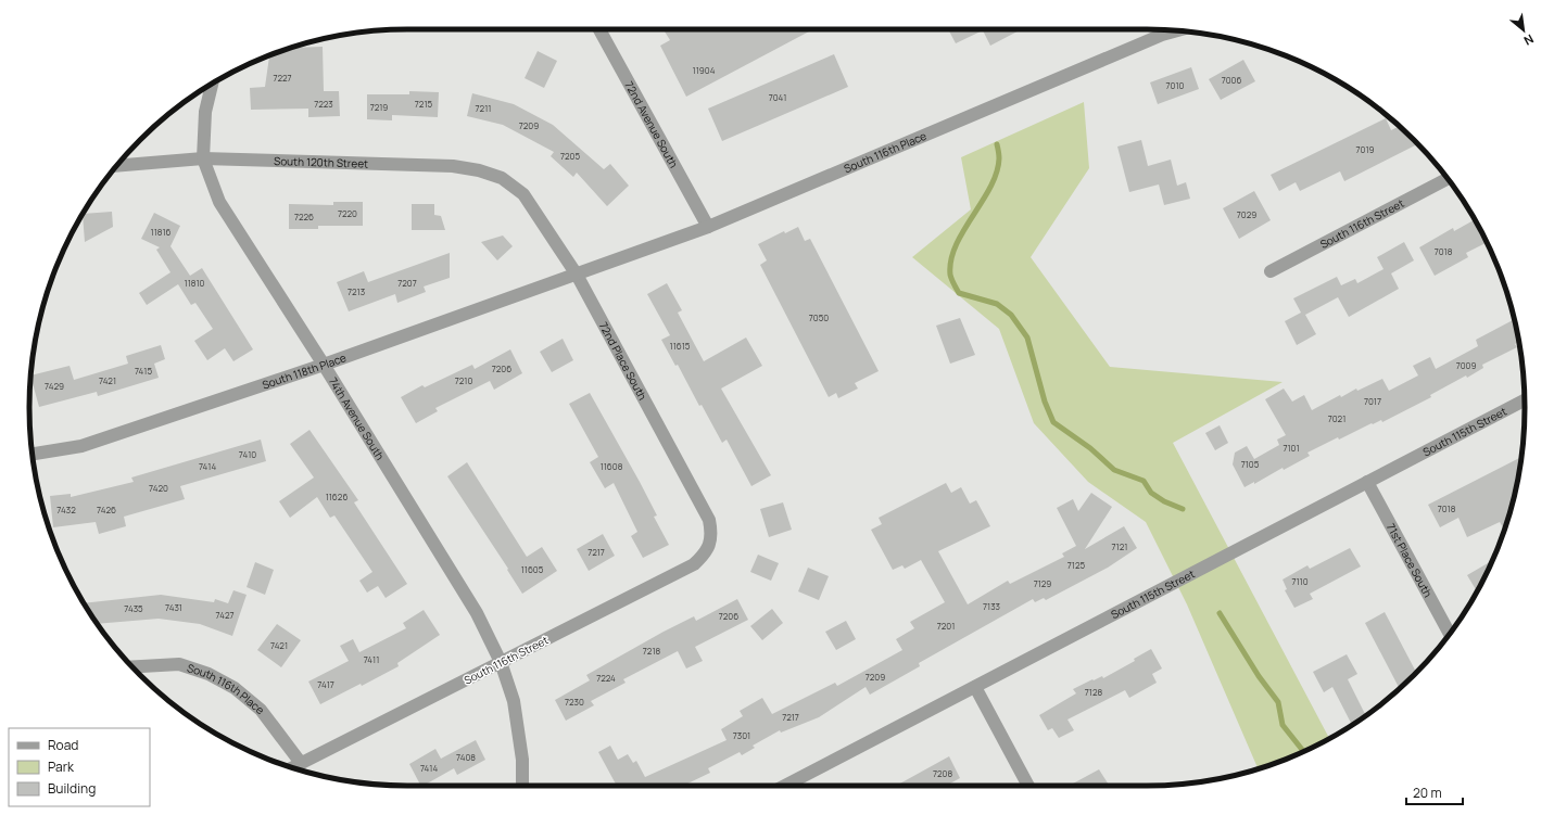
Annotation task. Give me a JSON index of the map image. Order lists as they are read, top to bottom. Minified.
{"streets":{"street":["72nd Avenue South","South 116th Place","South 120th Street","South 116th Street","72nd Place South","South 118th Place","74th Avenue South","South 115th Street","71st Place South"]},"crossings":[["72nd Avenue South","South 116th Place"],["South 116th Place","South 116th Street"],["South 116th Place","72nd Place South"],["South 116th Place","South 118th Place"],["South 120th Street","72nd Place South"],["South 120th Street","74th Avenue South"],["South 116th Street","72nd Place South"],["South 116th Street","74th Avenue South"],["72nd Place South","South 118th Place"],["South 118th Place","74th Avenue South"],["South 115th Street","71st Place South"]],"house_numbers":["11904","7227","7006","7010","7041","7223","7215","7219","7211","7209","7019","7205","7220","7029","7226","11816","7018","11810","7207","7213","7050","11615","7009","7206","7415","7421","7210","7429","7017","7021","7101","7410","7105","7414","11608","7420","11626","7018","7432","7426","7121","7217","7125","11605","7110","7129","7133","7431","7435","7427","7206","7201","7421","7218","7411","7209","7224","7417","7128","7230","7217","7301","7408","7414","7208"],"legend":["Road","Park","Building"],"scale_bar":"20 m","north":"bottom right"}
